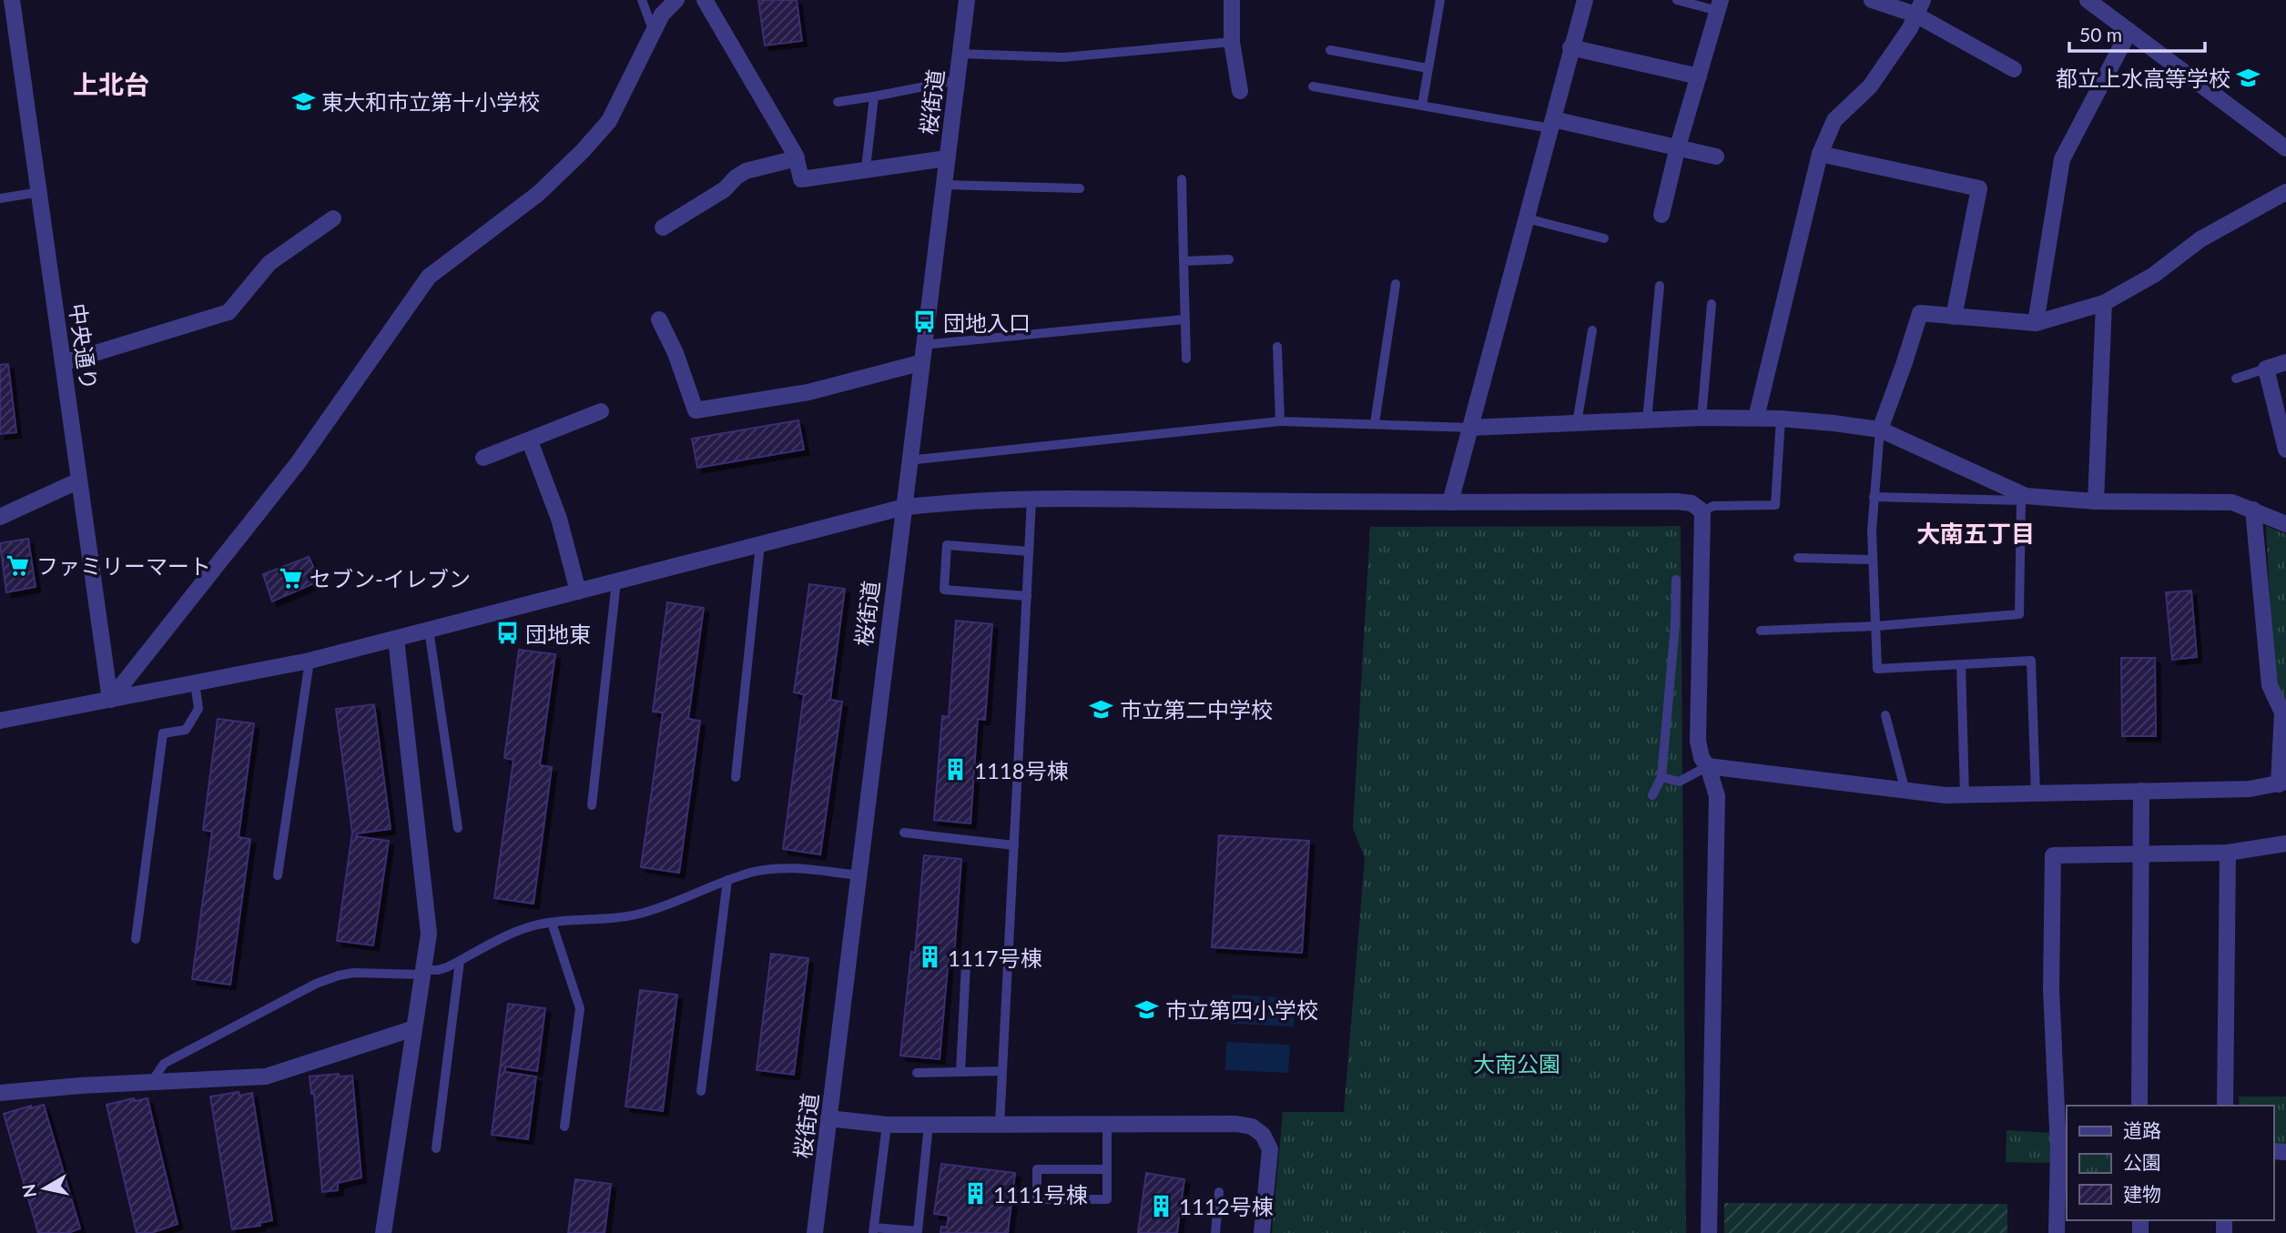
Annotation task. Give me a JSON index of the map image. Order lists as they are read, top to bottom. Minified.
{"streets":{"street":["桜街道","中央通り"]},"districts":["上北台","大南五丁目"],"parks":["大南公園"],"places":{"school or university":["都立上水高等学校","東大和市立第十小学校","市立第二中学校","市立第四小学校"],"bus stop":["団地入口","団地東"],"supermarket":["ファミリーマート","セブン-イレブン"],"building":["1118号棟","1117号棟","1111号棟","1112号棟"]},"legend":["道路","公園","建物"],"scale_bar":"50 m","north":"left"}
